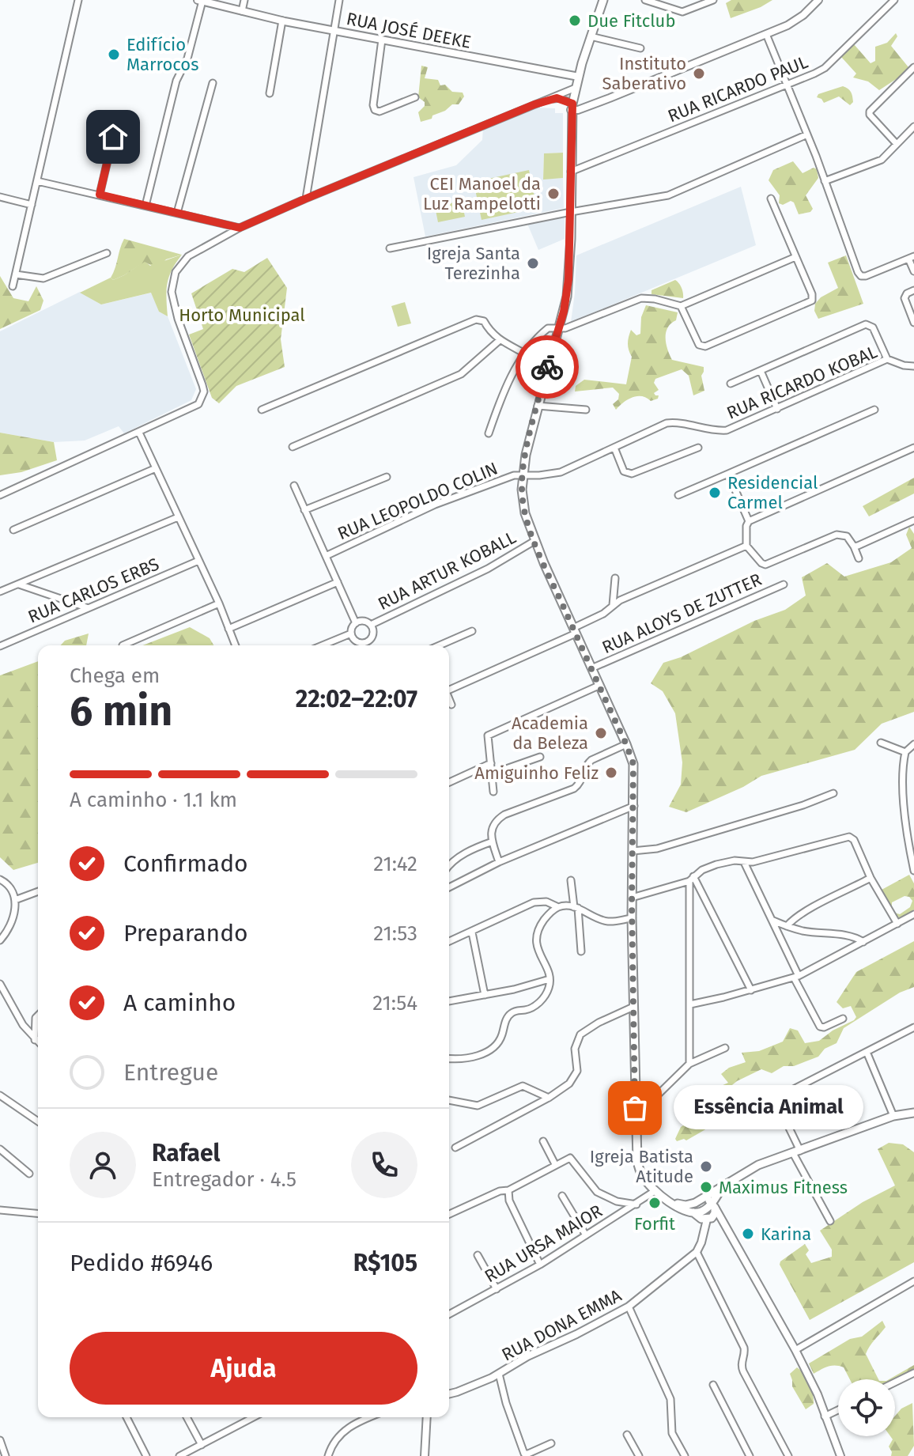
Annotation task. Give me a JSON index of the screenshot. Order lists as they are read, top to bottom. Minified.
{"streets":{"street":["RUA JOSÉ DEEKE","RUA RICARDO PAUL","RUA RICARDO KOBAL","RUA LEOPOLDO COLIN","RUA ARTUR KOBALL","RUA CARLOS ERBS","RUA ALOYS DE ZUTTER","RUA URSA MAIOR","RUA DONA EMMA"]},"crossings":[["RUA RICARDO KOBAL","RUA LEOPOLDO COLIN"]],"parks":["Horto Municipal"],"places":["Due Fitclub","Edifício Marrocos","Instituto Saberativo","CEI Manoel da Luz Rampelotti","Igreja Santa Terezinha","Residencial Carmel","Academia da Beleza","Amiguinho Feliz","Essência Animal","Igreja Batista Atitude","Maximus Fitness","Forfit","Karina"],"page":{"heading":["6 min","Chega em","22:02–22:07"],"panel":["Rafael","Entregador · 4.5","Pedido #6946","R$105"],"bar":"A caminho · 1.1 km","list":[["Confirmado","21:42"],["Preparando","21:53"],["A caminho","21:54"],"Entregue"],"bubble":"Essência Animal","buttons":"Ajuda"}}
